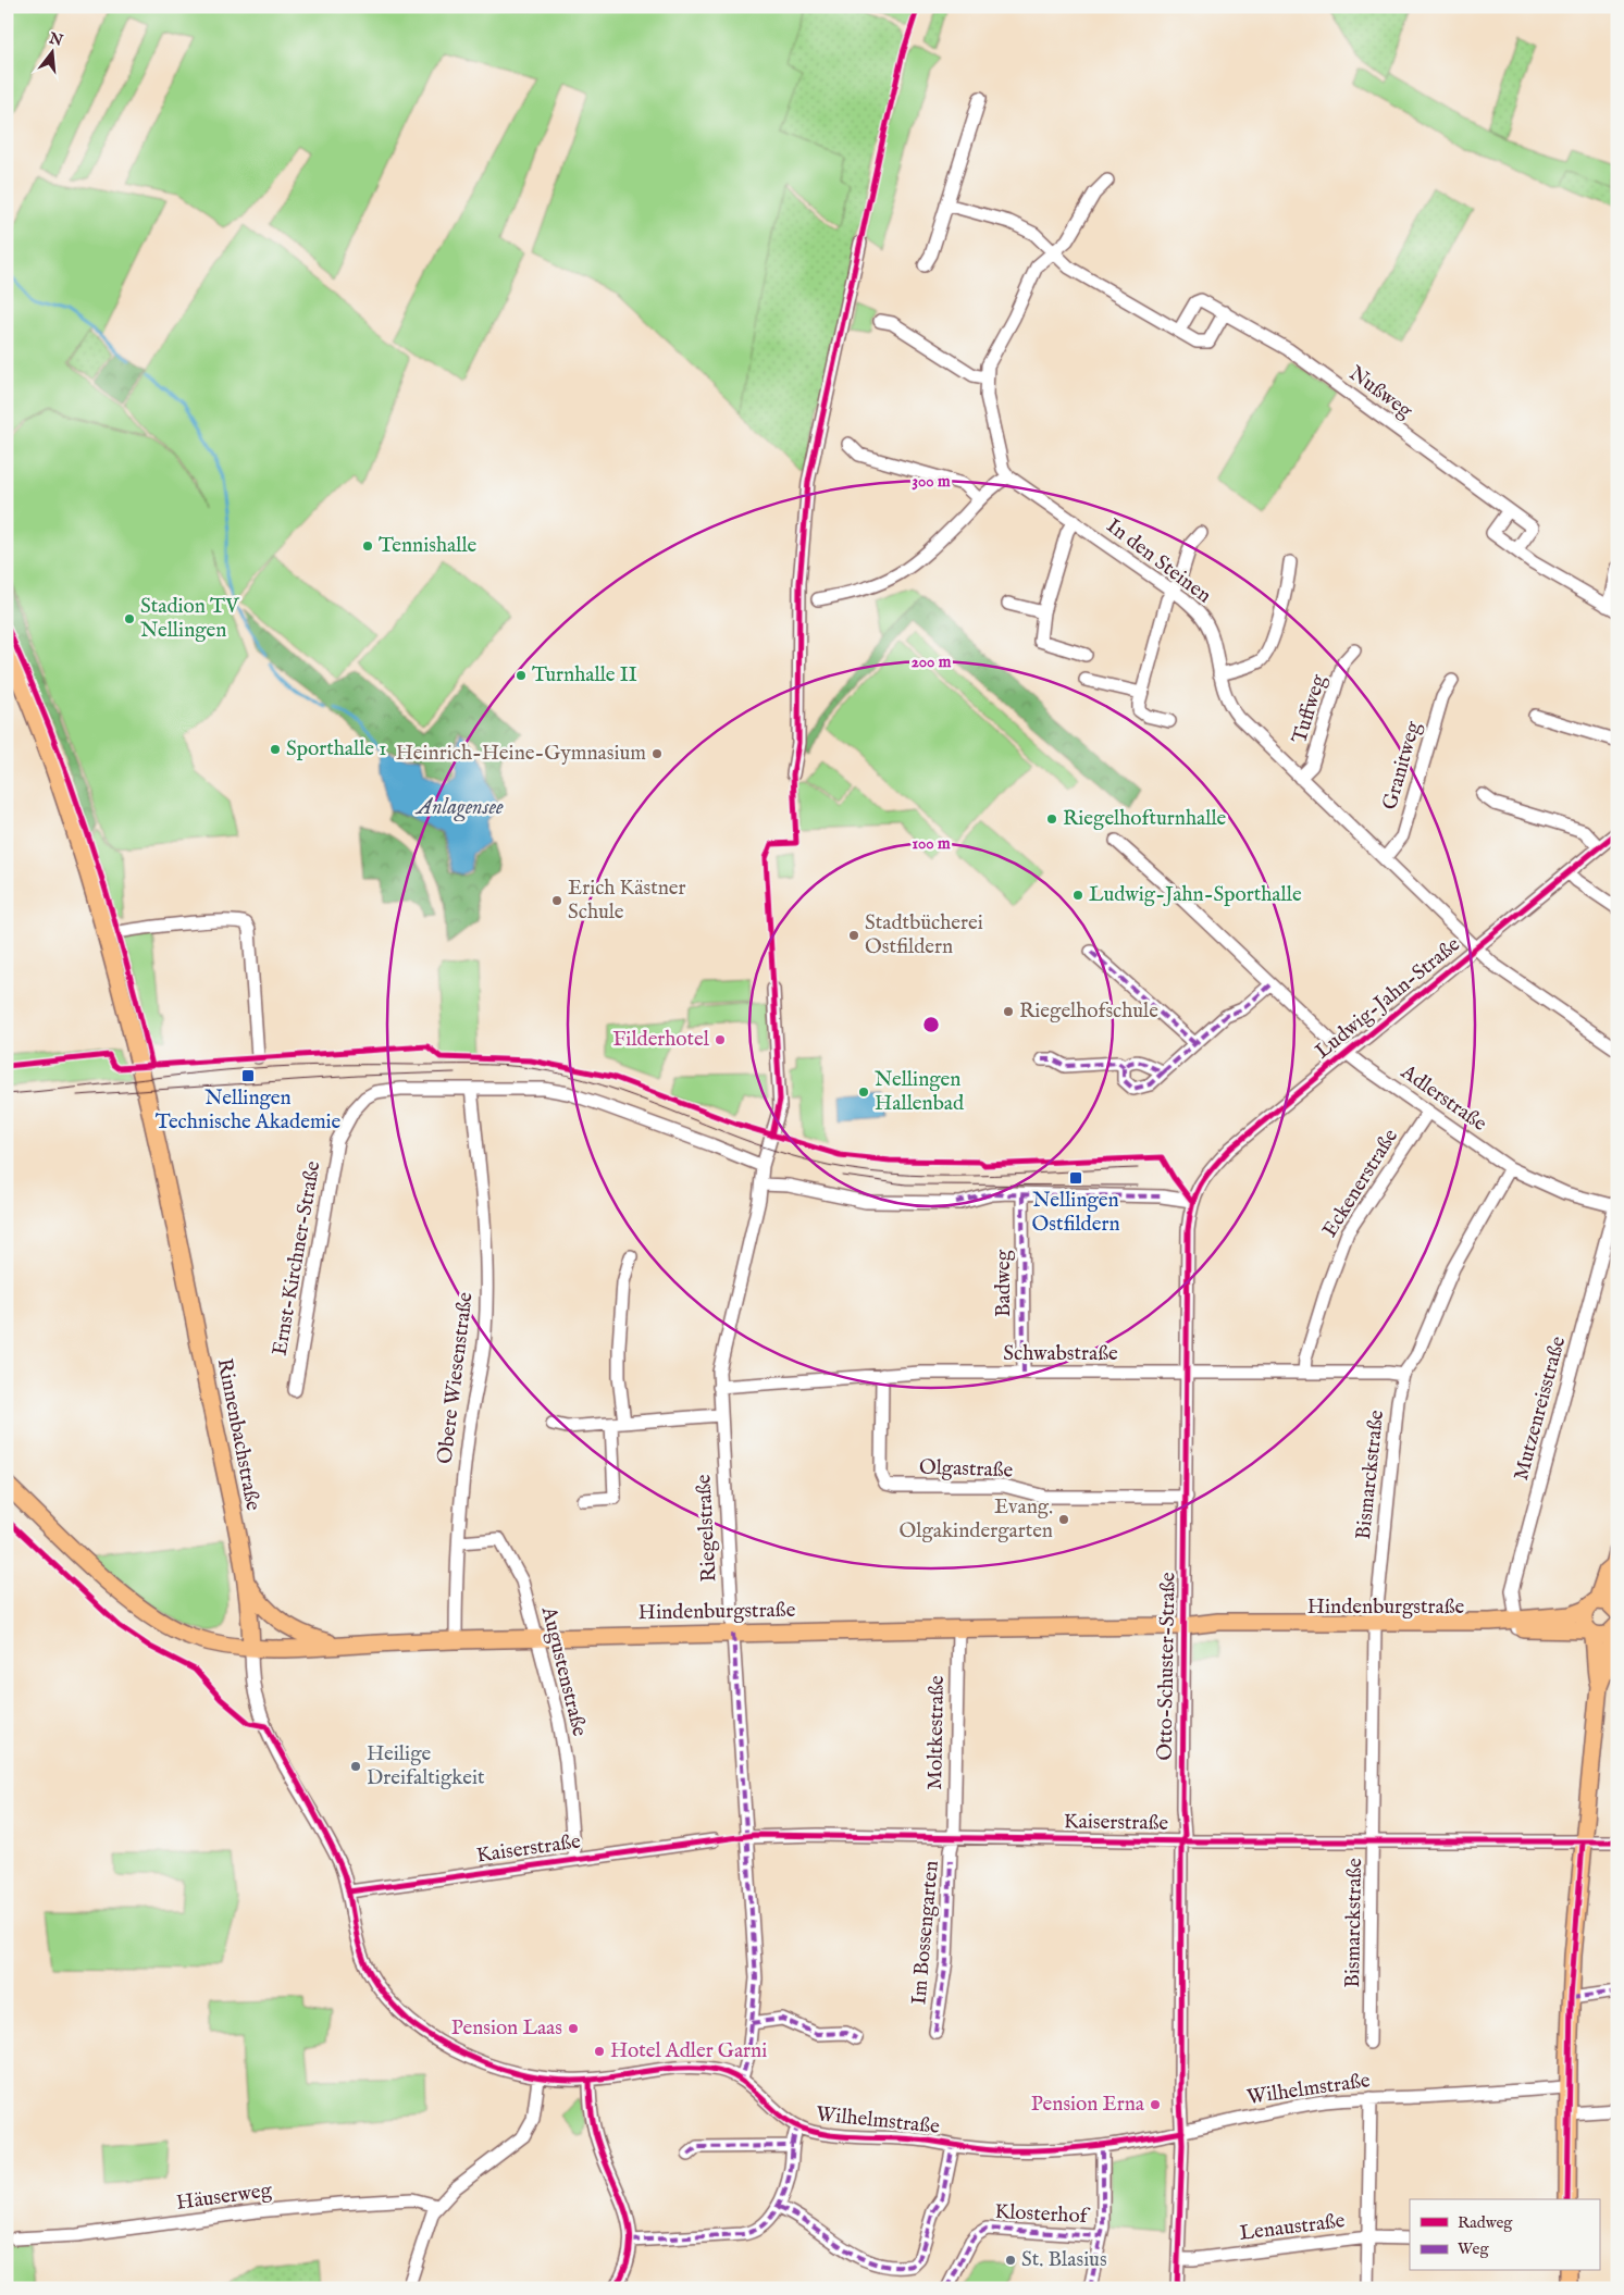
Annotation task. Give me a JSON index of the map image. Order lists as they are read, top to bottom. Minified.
{"streets":{"main road":["Rinnenbachstraße","Hindenburgstraße"],"street":["Nußweg","In den Steinen","Tuffweg","Granitweg","Ludwig-Jahn-Straße","Adlerstraße","Eckenerstraße","Ernst-Kirchner-Straße","Badweg","Schwabstraße","Obere Wiesenstraße","Mutzenreisstraße","Olgastraße","Bismarckstraße","Riegelstraße","Otto-Schuster-Straße","Augustenstraße","Moltkestraße","Kaiserstraße","Im Bossengarten","Wilhelmstraße","Häuserweg","Klosterhof","Lenaustraße"]},"crossings":[["In den Steinen","Tuffweg"],["In den Steinen","Granitweg"],["In den Steinen","Ludwig-Jahn-Straße"],["Ludwig-Jahn-Straße","Adlerstraße"],["Ludwig-Jahn-Straße","Otto-Schuster-Straße"],["Adlerstraße","Eckenerstraße"],["Adlerstraße","Mutzenreisstraße"],["Adlerstraße","Bismarckstraße"],["Eckenerstraße","Schwabstraße"],["Ernst-Kirchner-Straße","Obere Wiesenstraße"],["Ernst-Kirchner-Straße","Riegelstraße"],["Badweg","Schwabstraße"],["Schwabstraße","Olgastraße"],["Schwabstraße","Bismarckstraße"],["Schwabstraße","Riegelstraße"],["Schwabstraße","Otto-Schuster-Straße"],["Obere Wiesenstraße","Hindenburgstraße"],["Obere Wiesenstraße","Augustenstraße"],["Mutzenreisstraße","Hindenburgstraße"],["Rinnenbachstraße","Hindenburgstraße"],["Rinnenbachstraße","Kaiserstraße"],["Rinnenbachstraße","Wilhelmstraße"],["Olgastraße","Otto-Schuster-Straße"],["Bismarckstraße","Hindenburgstraße"],["Bismarckstraße","Kaiserstraße"],["Riegelstraße","Hindenburgstraße"],["Riegelstraße","Kaiserstraße"],["Riegelstraße","Wilhelmstraße"],["Hindenburgstraße","Otto-Schuster-Straße"],["Hindenburgstraße","Augustenstraße"],["Hindenburgstraße","Moltkestraße"],["Otto-Schuster-Straße","Kaiserstraße"],["Otto-Schuster-Straße","Wilhelmstraße"],["Otto-Schuster-Straße","Lenaustraße"],["Augustenstraße","Kaiserstraße"],["Moltkestraße","Kaiserstraße"],["Moltkestraße","Im Bossengarten"],["Kaiserstraße","Im Bossengarten"],["Wilhelmstraße","Klosterhof"]],"water":["Anlagensee"],"places":{"other":["Tennishalle","Stadion TV Nellingen","Turnhalle II","Sporthalle 1","Heinrich-Heine-Gymnasium","Riegelhofturnhalle","Ludwig-Jahn-Sporthalle","Erich Kästner Schule","Stadtbücherei Ostfildern","Riegelhofschule","Filderhotel","Nellingen Hallenbad","Evang. Olgakindergarten","Heilige Dreifaltigkeit","Pension Laas","Hotel Adler Garni","Pension Erna","St. Blasius"],"transit":["Nellingen Technische Akademie","Nellingen Ostfildern"]},"legend":["Radweg","Weg"],"north":"top","rings":["300 m","200 m","100 m"]}
